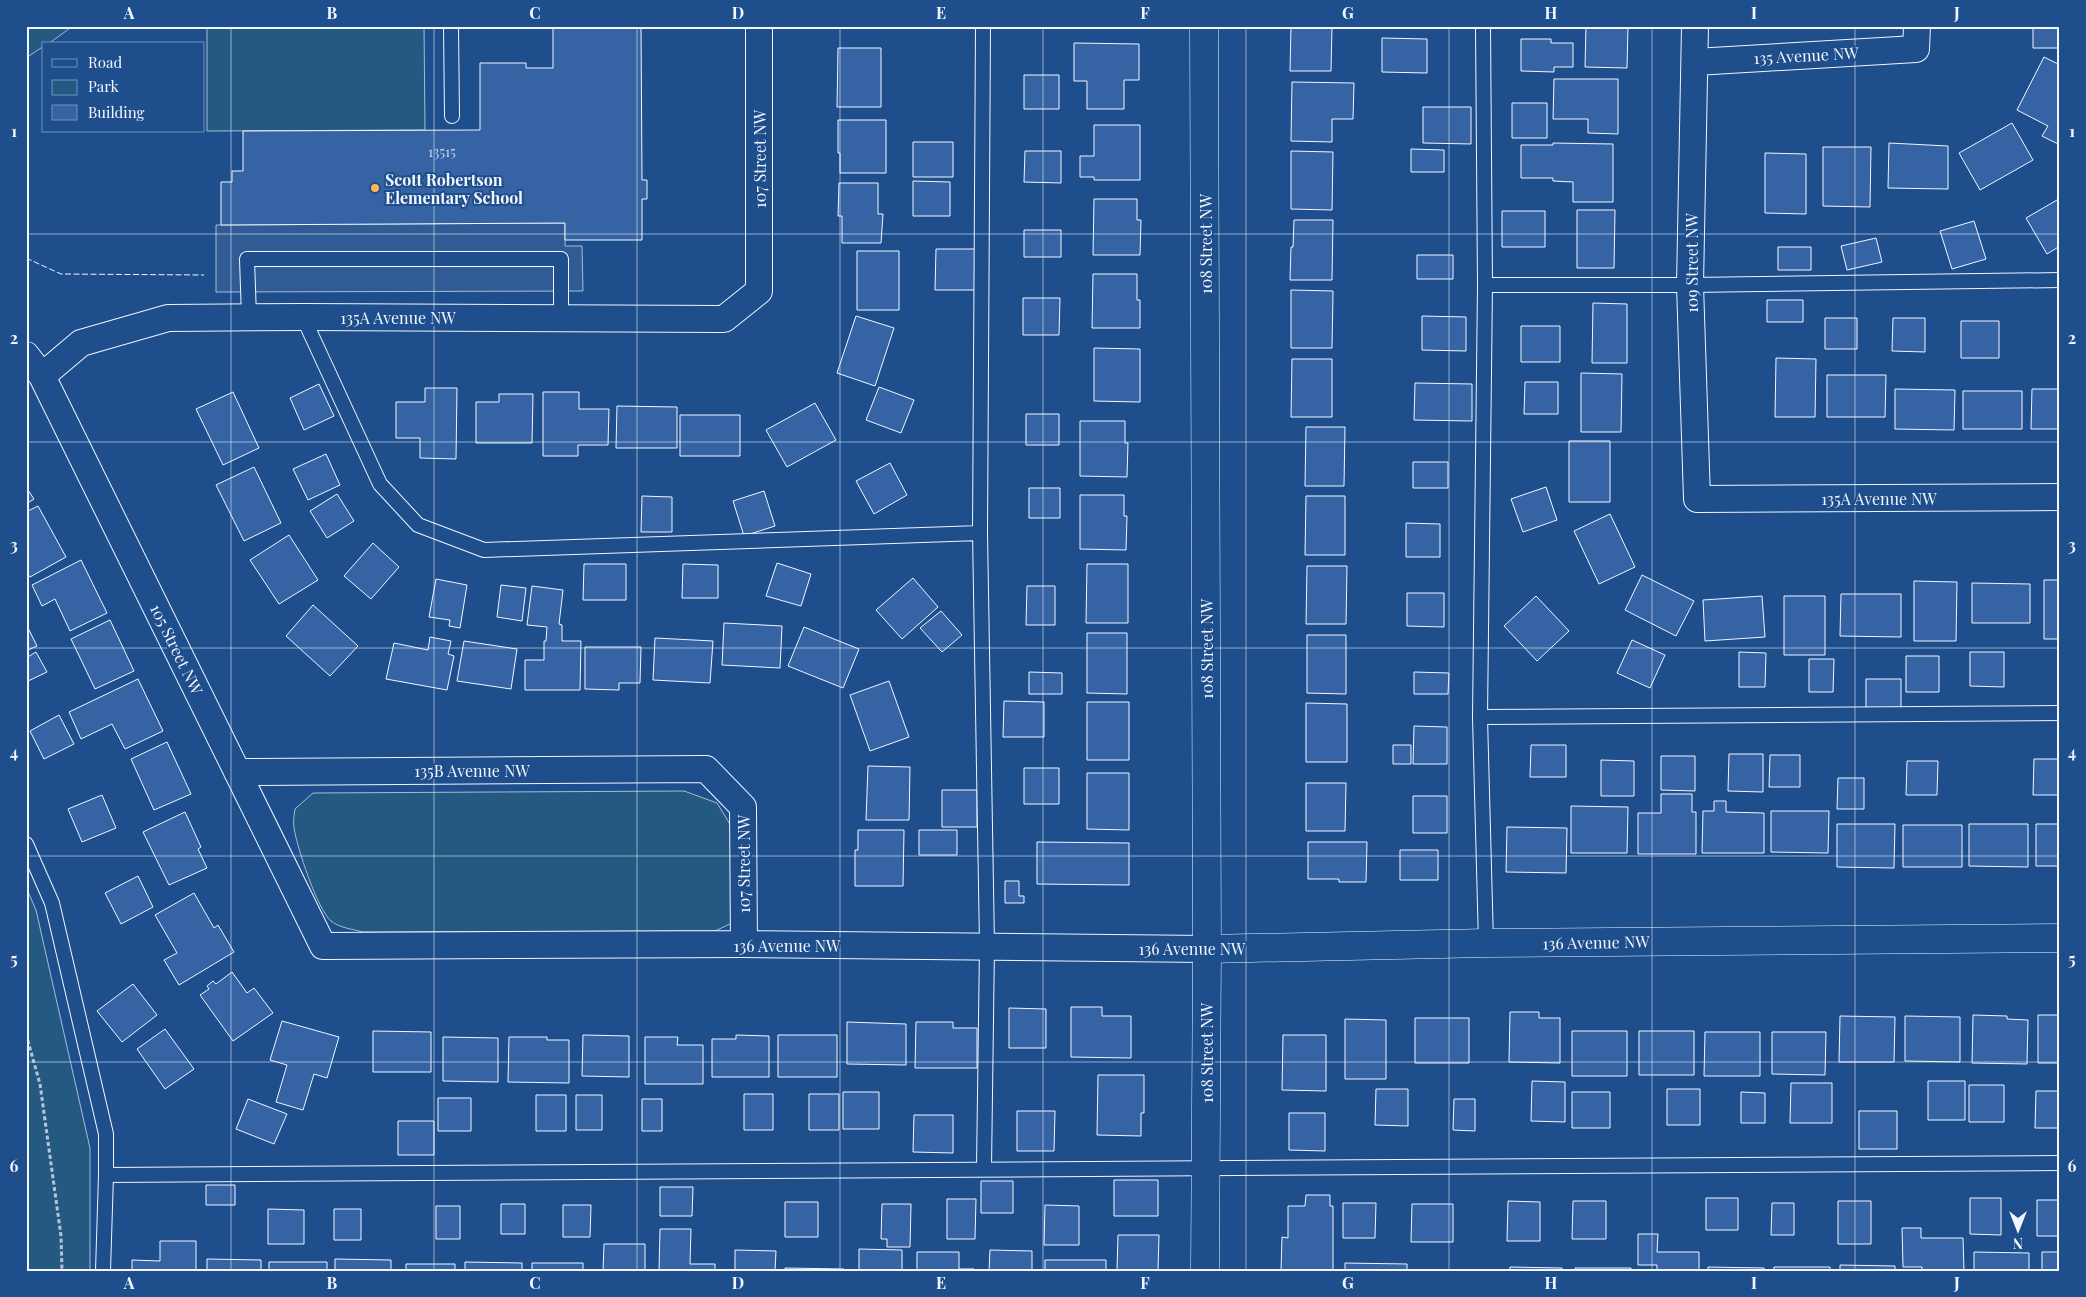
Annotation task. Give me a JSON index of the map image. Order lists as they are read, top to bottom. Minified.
{"streets":{"street":["135 Avenue NW","107 Street NW","108 Street NW","109 Street NW","135A Avenue NW","105 Street NW","135B Avenue NW","136 Avenue NW"]},"crossings":[["135 Avenue NW","109 Street NW"],["107 Street NW","135A Avenue NW"],["107 Street NW","135B Avenue NW"],["107 Street NW","136 Avenue NW"],["108 Street NW","136 Avenue NW"],["109 Street NW","135A Avenue NW"],["135A Avenue NW","105 Street NW"],["105 Street NW","135B Avenue NW"],["105 Street NW","136 Avenue NW"]],"places":["Scott Robertson Elementary School"],"house_numbers":["13515"],"legend":["Road","Park","Building"],"north":"bottom","grid":{"columns":["A","B","C","D","E","F","G","H","I","J"],"rows":["1","2","3","4","5","6"]}}
